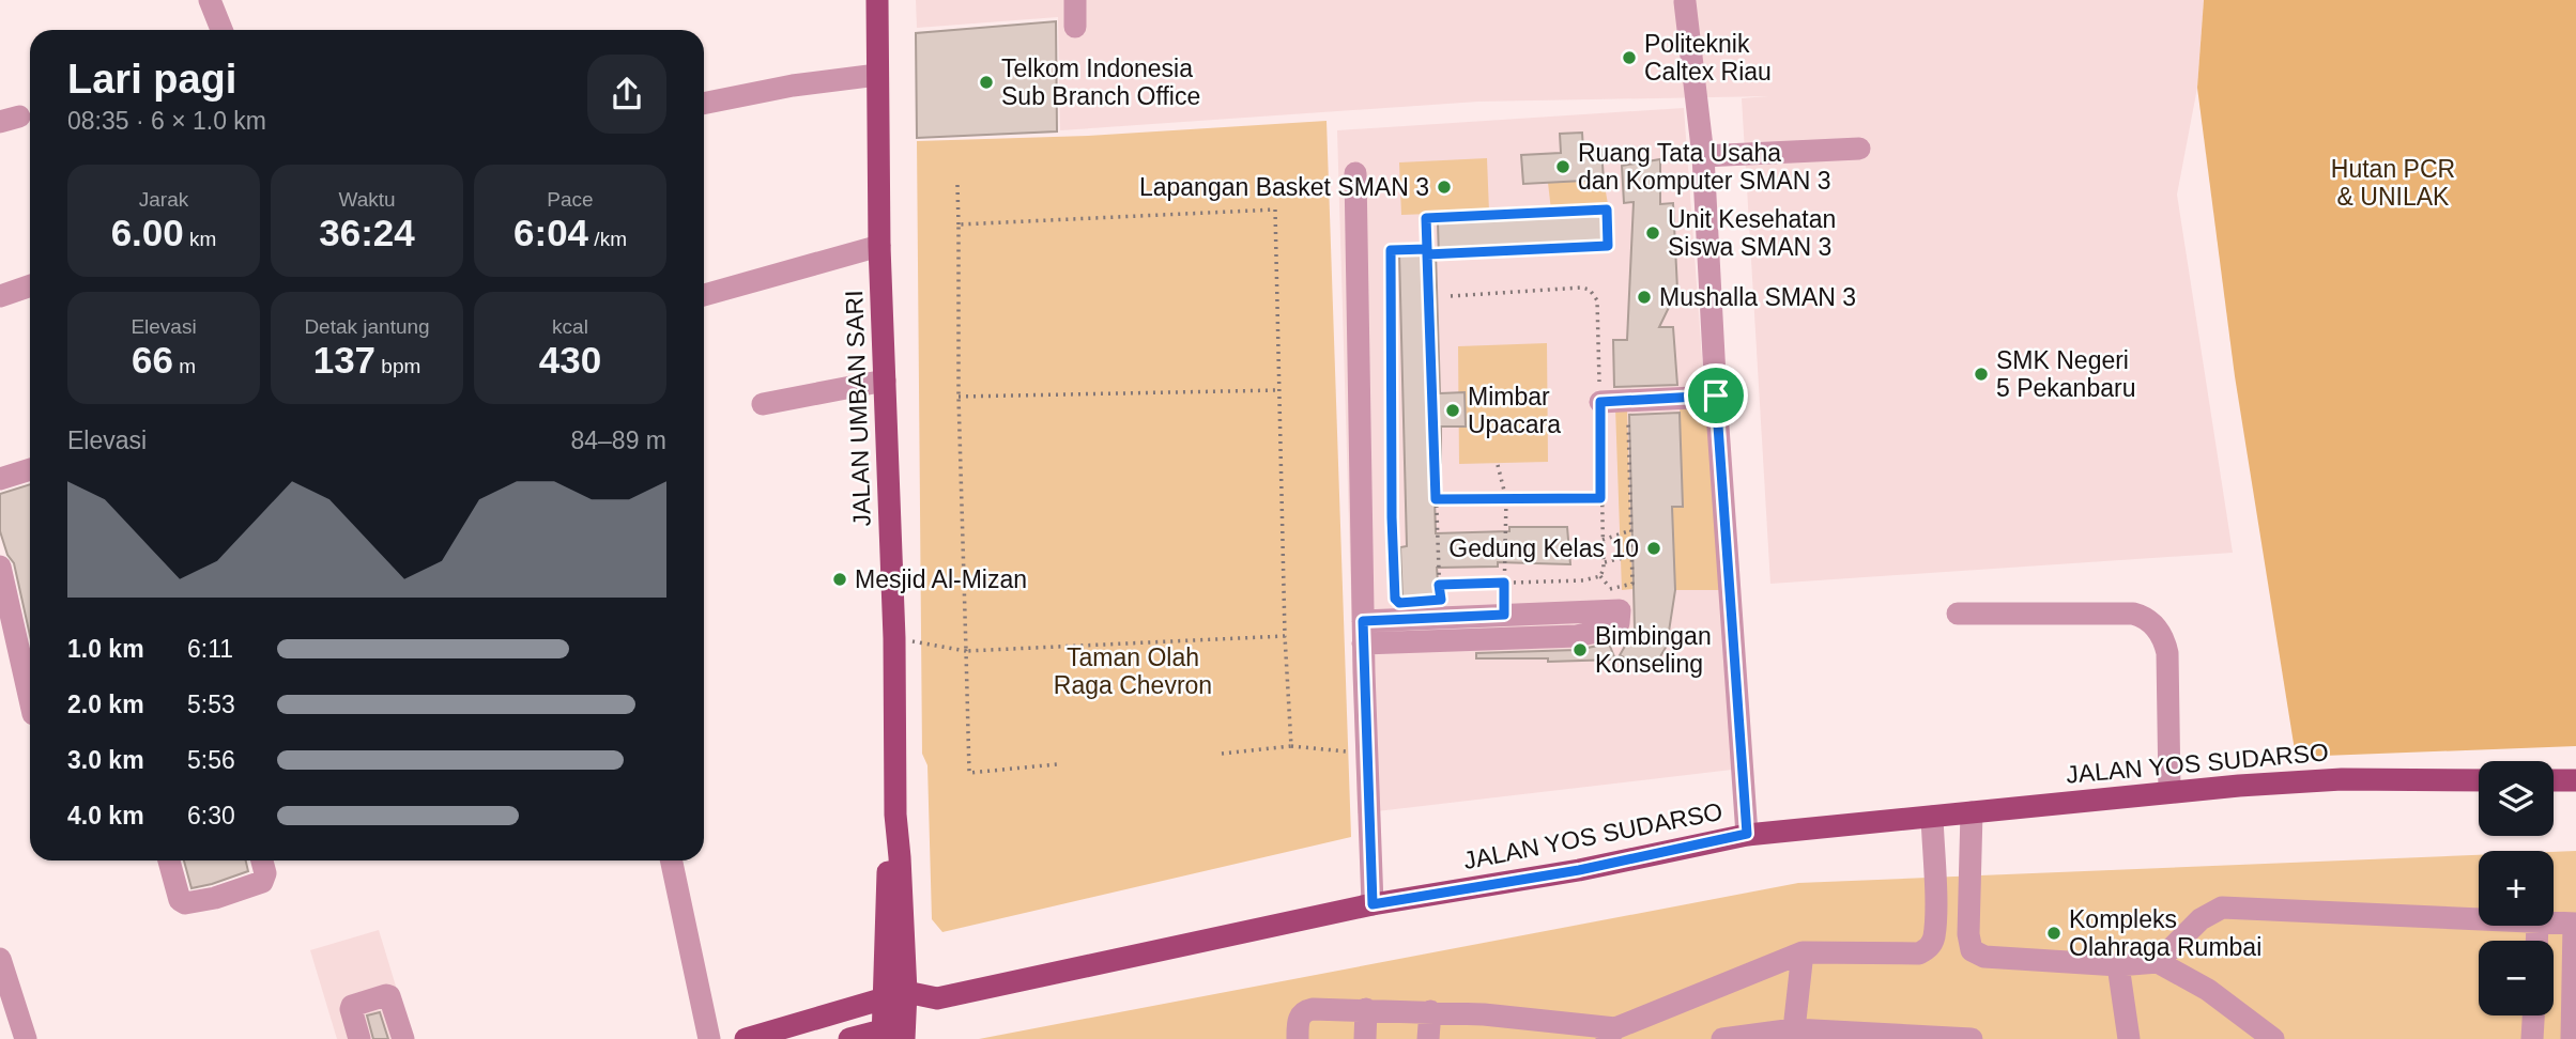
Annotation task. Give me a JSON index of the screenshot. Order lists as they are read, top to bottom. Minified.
{"streets":{"main road":["JALAN UMBAN SARI","JALAN YOS SUDARSO"]},"crossings":[["JALAN UMBAN SARI","JALAN YOS SUDARSO"]],"parks":["Hutan PCR & UNILAK","Taman Olah Raga Chevron"],"places":["Politeknik Caltex Riau","Telkom Indonesia Sub Branch Office","Ruang Tata Usaha dan Komputer SMAN 3","Lapangan Basket SMAN 3","Unit Kesehatan Siswa SMAN 3","Mushalla SMAN 3","SMK Negeri 5 Pekanbaru","Mimbar Upacara","Gedung Kelas 10","Mesjid Al-Mizan","Bimbingan Konseling","Kompleks Olahraga Rumbai"],"page":{"heading":["Lari pagi","08:35 · 6 × 1.0 km"],"stats":[["Jarak","6.00 km"],["Waktu","36:24"],["Pace","6:04 /km"],["Elevasi","66 m"],["Detak jantung","137 bpm"],["kcal","430"]],"chart":["Elevasi","84–89 m"],"list":[{"name":"1.0 km","note":"6:11"},{"name":"2.0 km","note":"5:53"},{"name":"3.0 km","note":"5:56"},{"name":"4.0 km","note":"6:30"}],"map_buttons":["+","−"]}}
